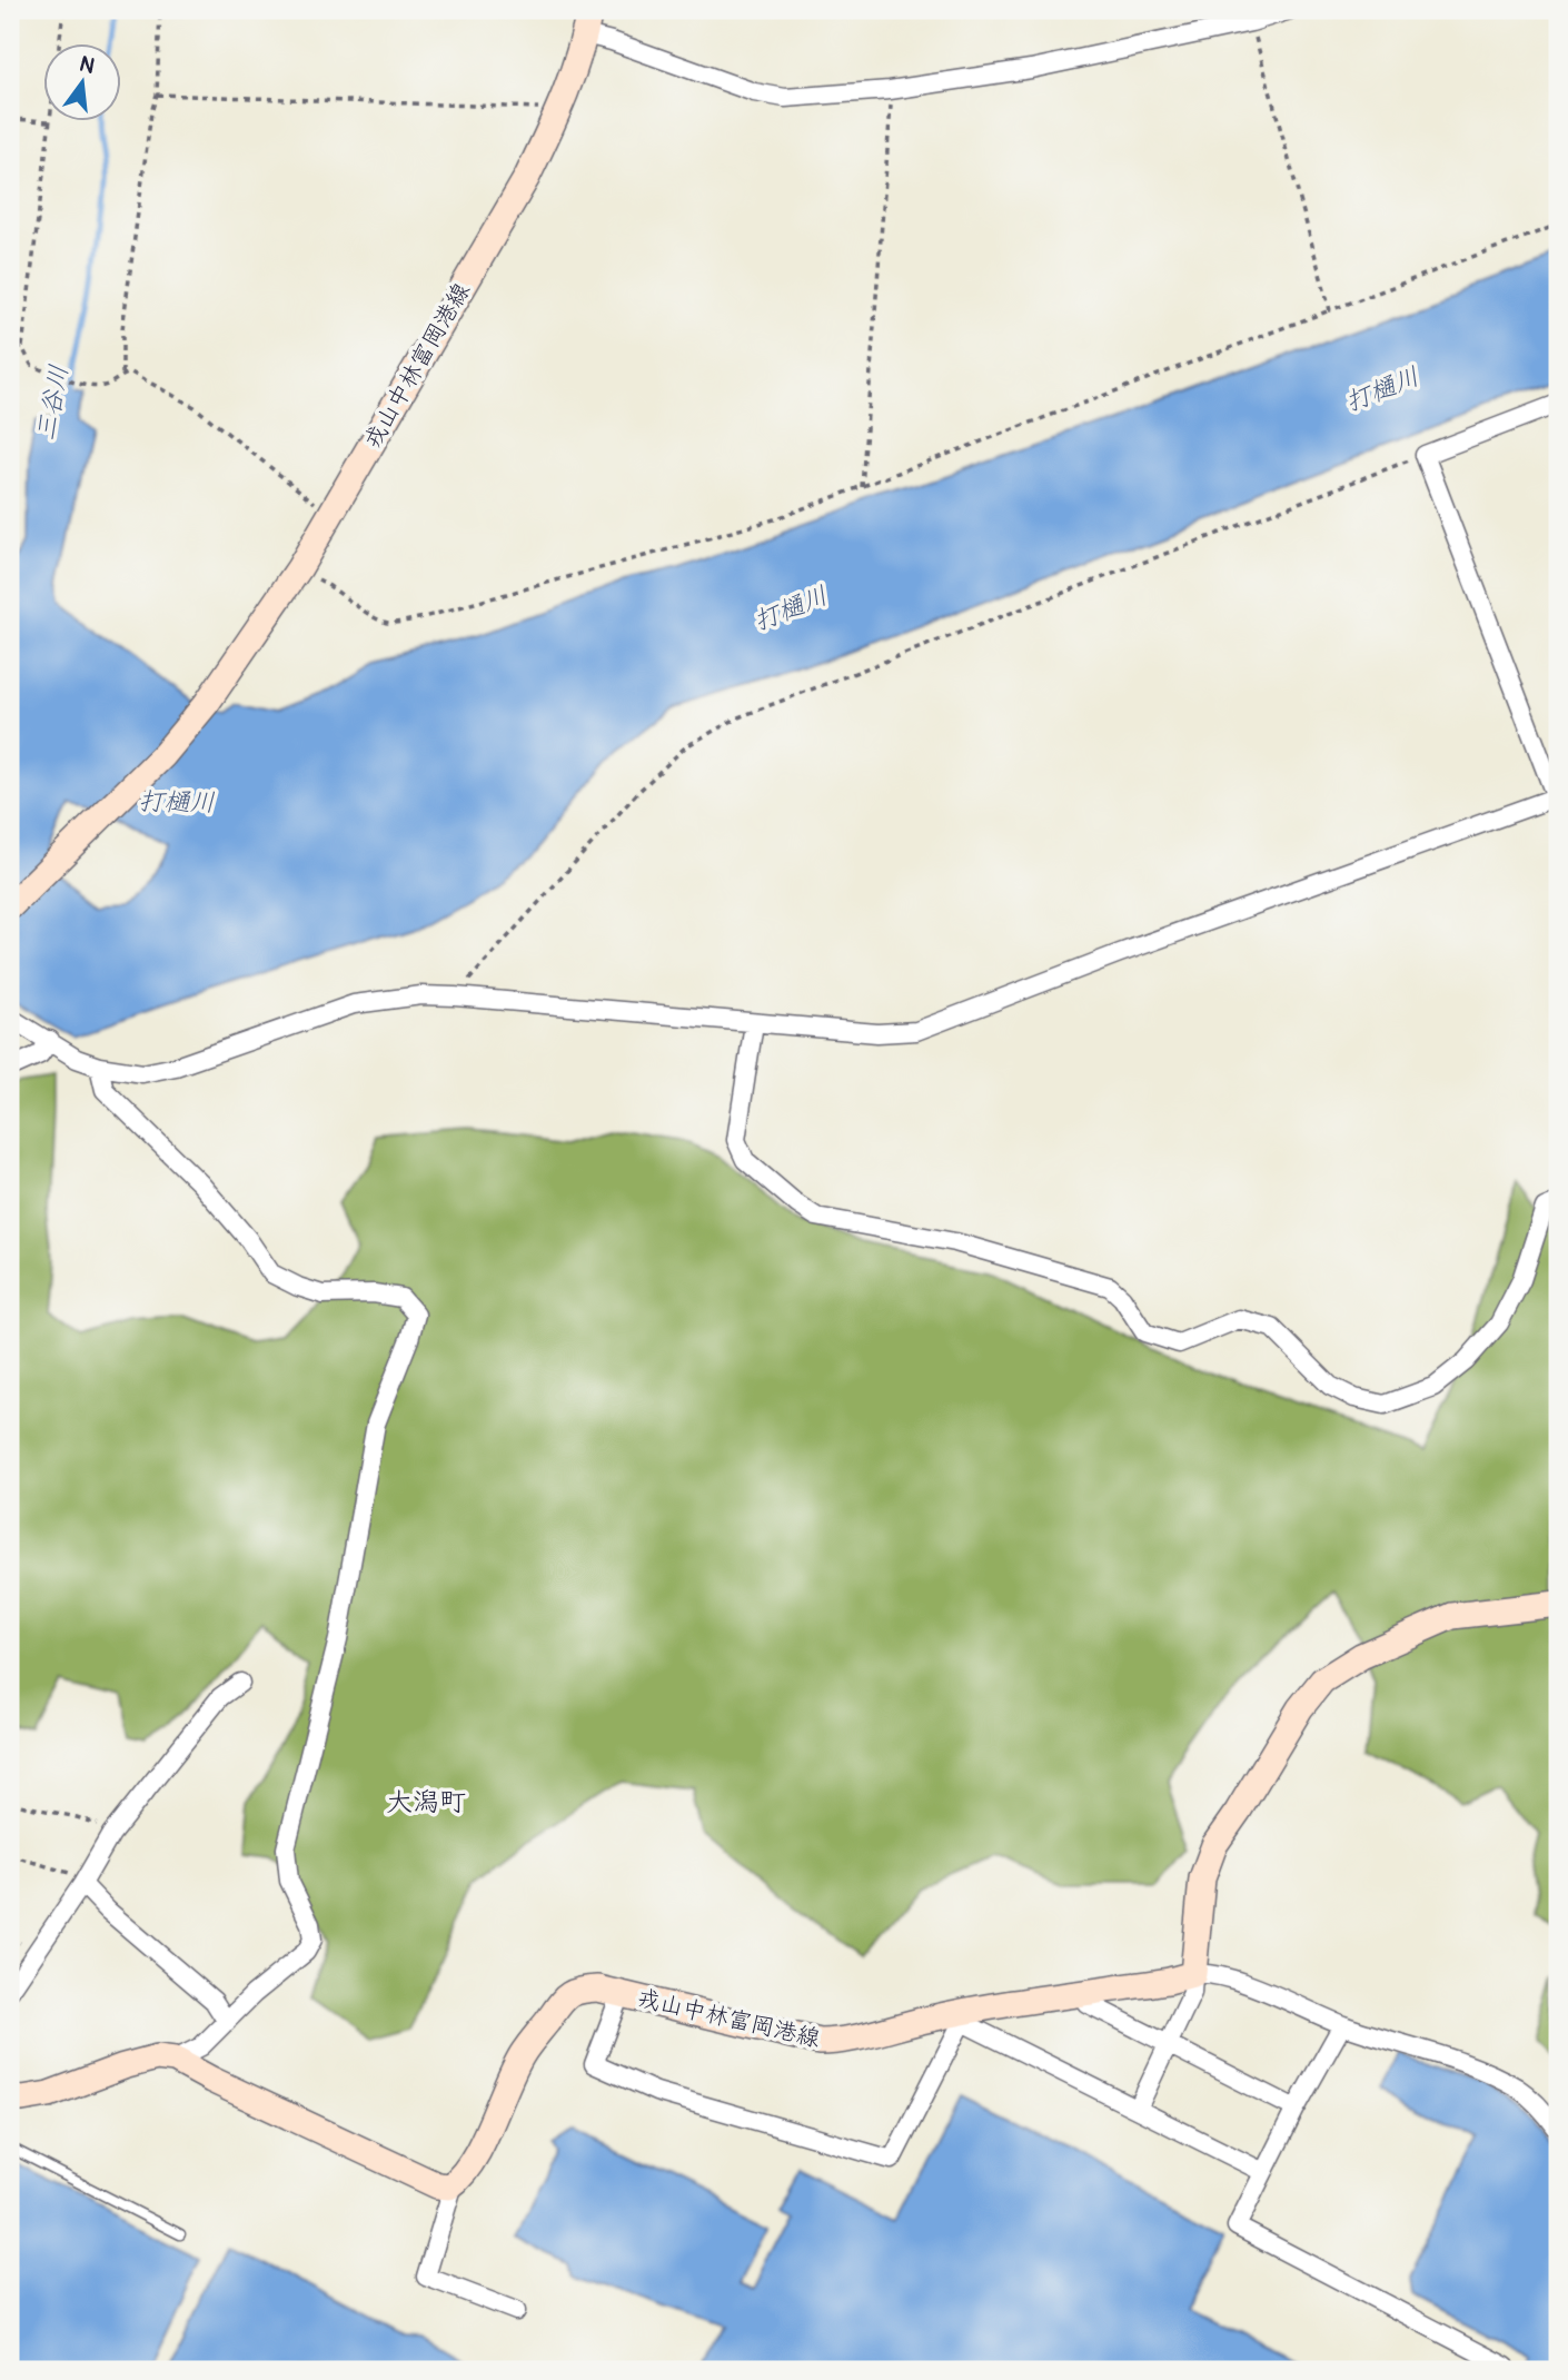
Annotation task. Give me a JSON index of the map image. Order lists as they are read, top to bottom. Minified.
{"streets":{"main road":["戎山中林富岡港線"]},"districts":["大潟町"],"water":["打樋川","三谷川"],"north":"top"}
